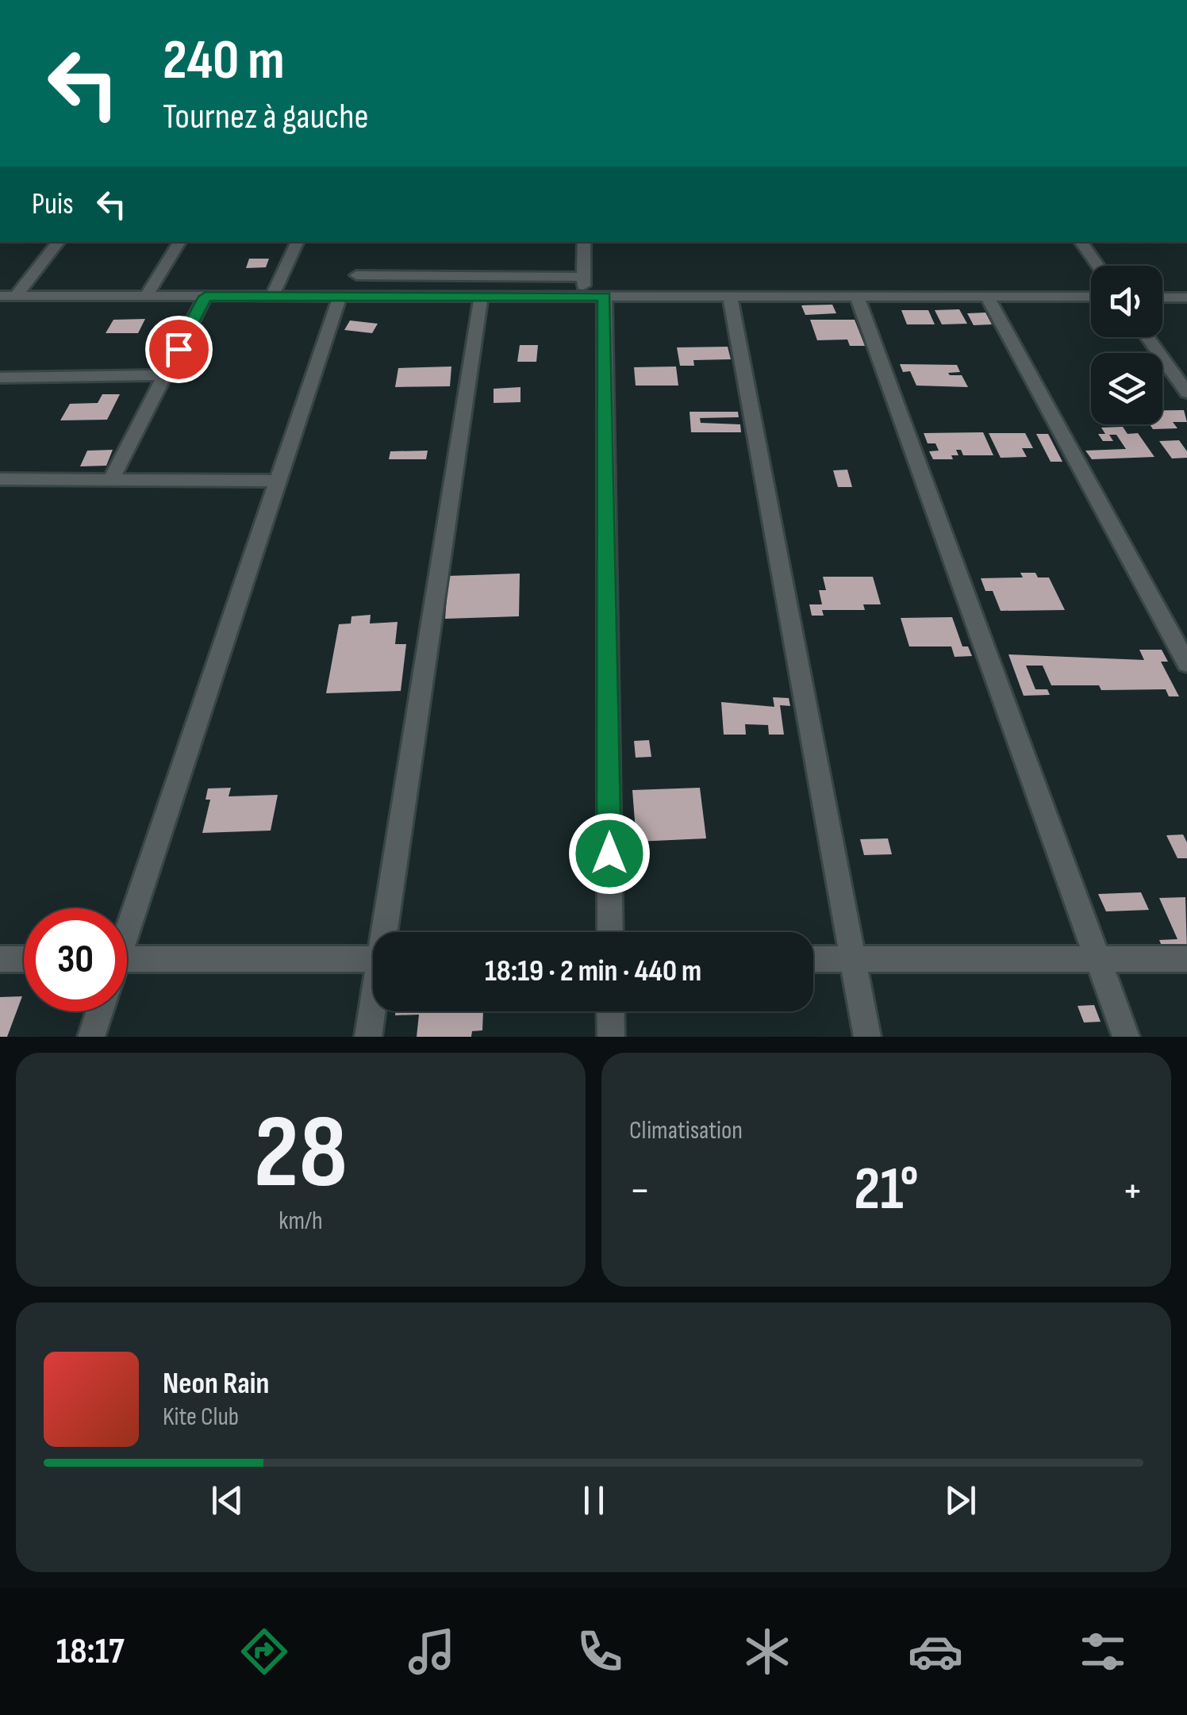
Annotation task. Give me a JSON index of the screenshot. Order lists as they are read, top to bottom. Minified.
{"page":{"turn":["240 m","Tournez à gauche"],"then":"Puis","limit":"30","trip":"18:19 · 2 min · 440 m","tile":[["28","km/h"],"Climatisation"],"heat":["−","21°","+"],"song":["Neon Rain","Kite Club"],"tabs":"18:17"}}
